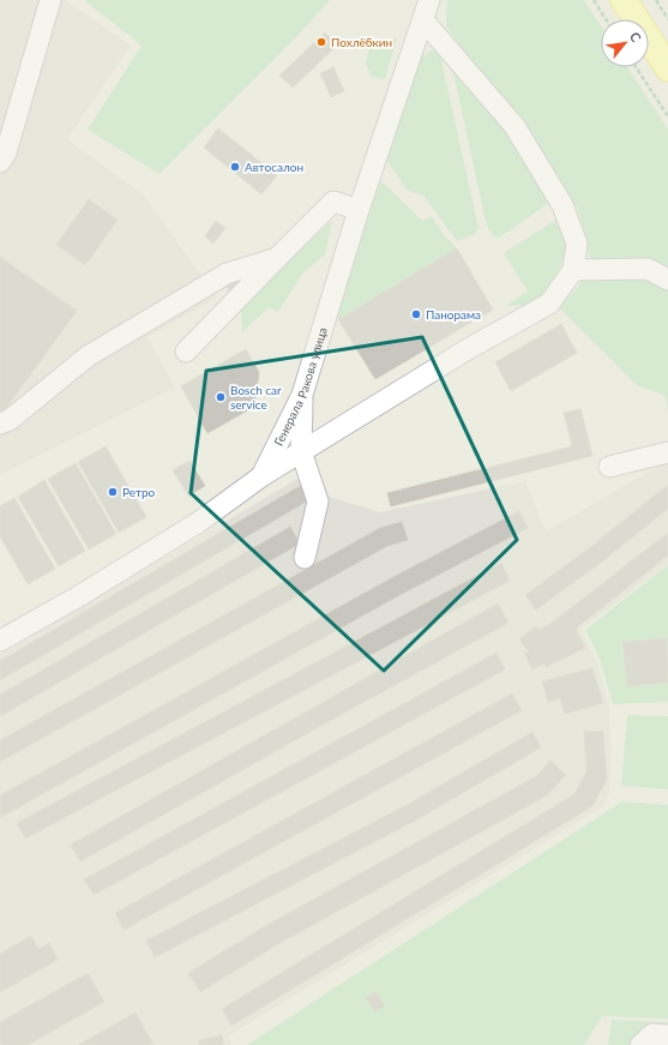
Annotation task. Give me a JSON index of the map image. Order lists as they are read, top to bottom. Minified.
{"streets":{"street":["Генерала Ракова улица"]},"places":["Похлёбкин","Автосалон","Панорама","Bosch car service","Ретро"],"north":"top right"}
